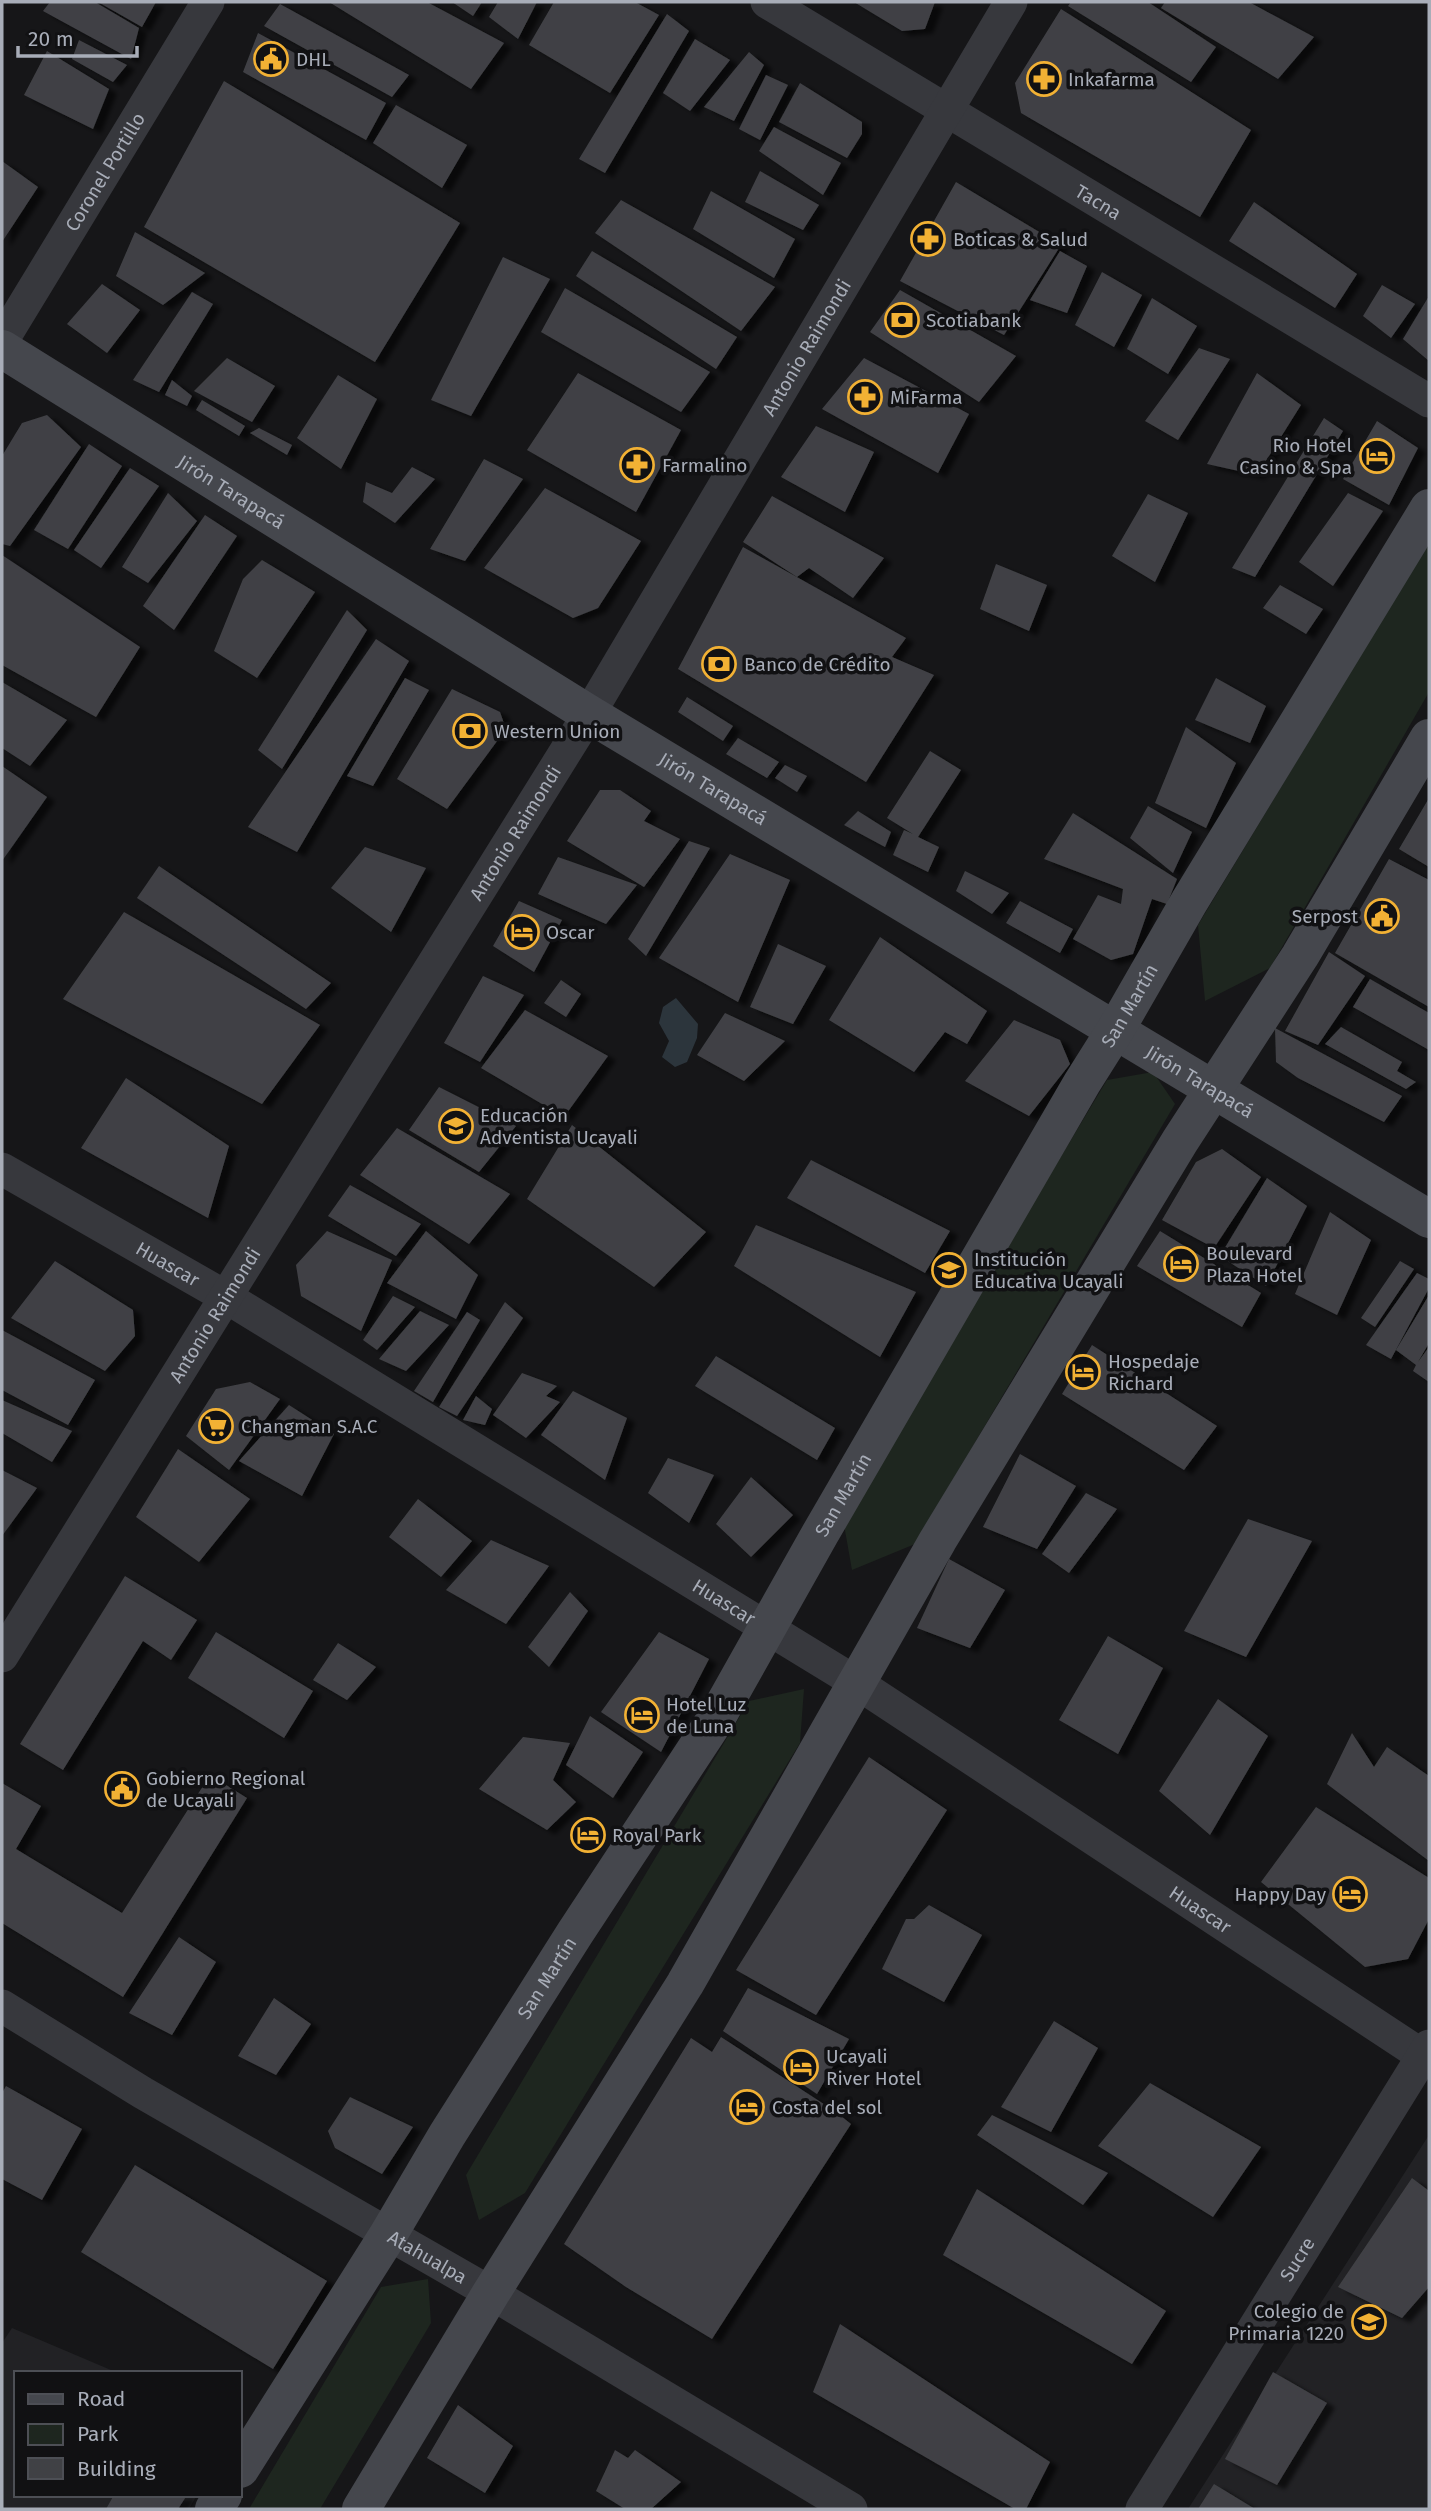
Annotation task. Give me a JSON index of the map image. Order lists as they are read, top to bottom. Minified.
{"streets":{"main road":["Jirón Tarapacá","San Martín"],"street":["Coronel Portillo","Tacna","Antonio Raimondi","Huascar","Atahualpa","Sucre"]},"crossings":[["Tacna","Antonio Raimondi"],["Antonio Raimondi","Jirón Tarapacá"],["Antonio Raimondi","Huascar"],["Jirón Tarapacá","San Martín"],["San Martín","Huascar"],["San Martín","Atahualpa"],["Huascar","Sucre"]],"places":{"public building":["DHL","Serpost","Gobierno Regional de Ucayali"],"pharmacy":["Inkafarma","Boticas & Salud","MiFarma","Farmalino"],"bank":["Scotiabank","Banco de Crédito","Western Union"],"hotel":["Rio Hotel Casino & Spa","Oscar","Boulevard Plaza Hotel","Hospedaje Richard","Hotel Luz de Luna","Royal Park","Happy Day","Ucayali River Hotel","Costa del sol"],"school or university":["Educación Adventista Ucayali","Institución Educativa Ucayali","Colegio de Primaria 1220"],"supermarket":["Changman S.A.C"]},"legend":["Road","Park","Building"],"scale_bar":"20 m"}
